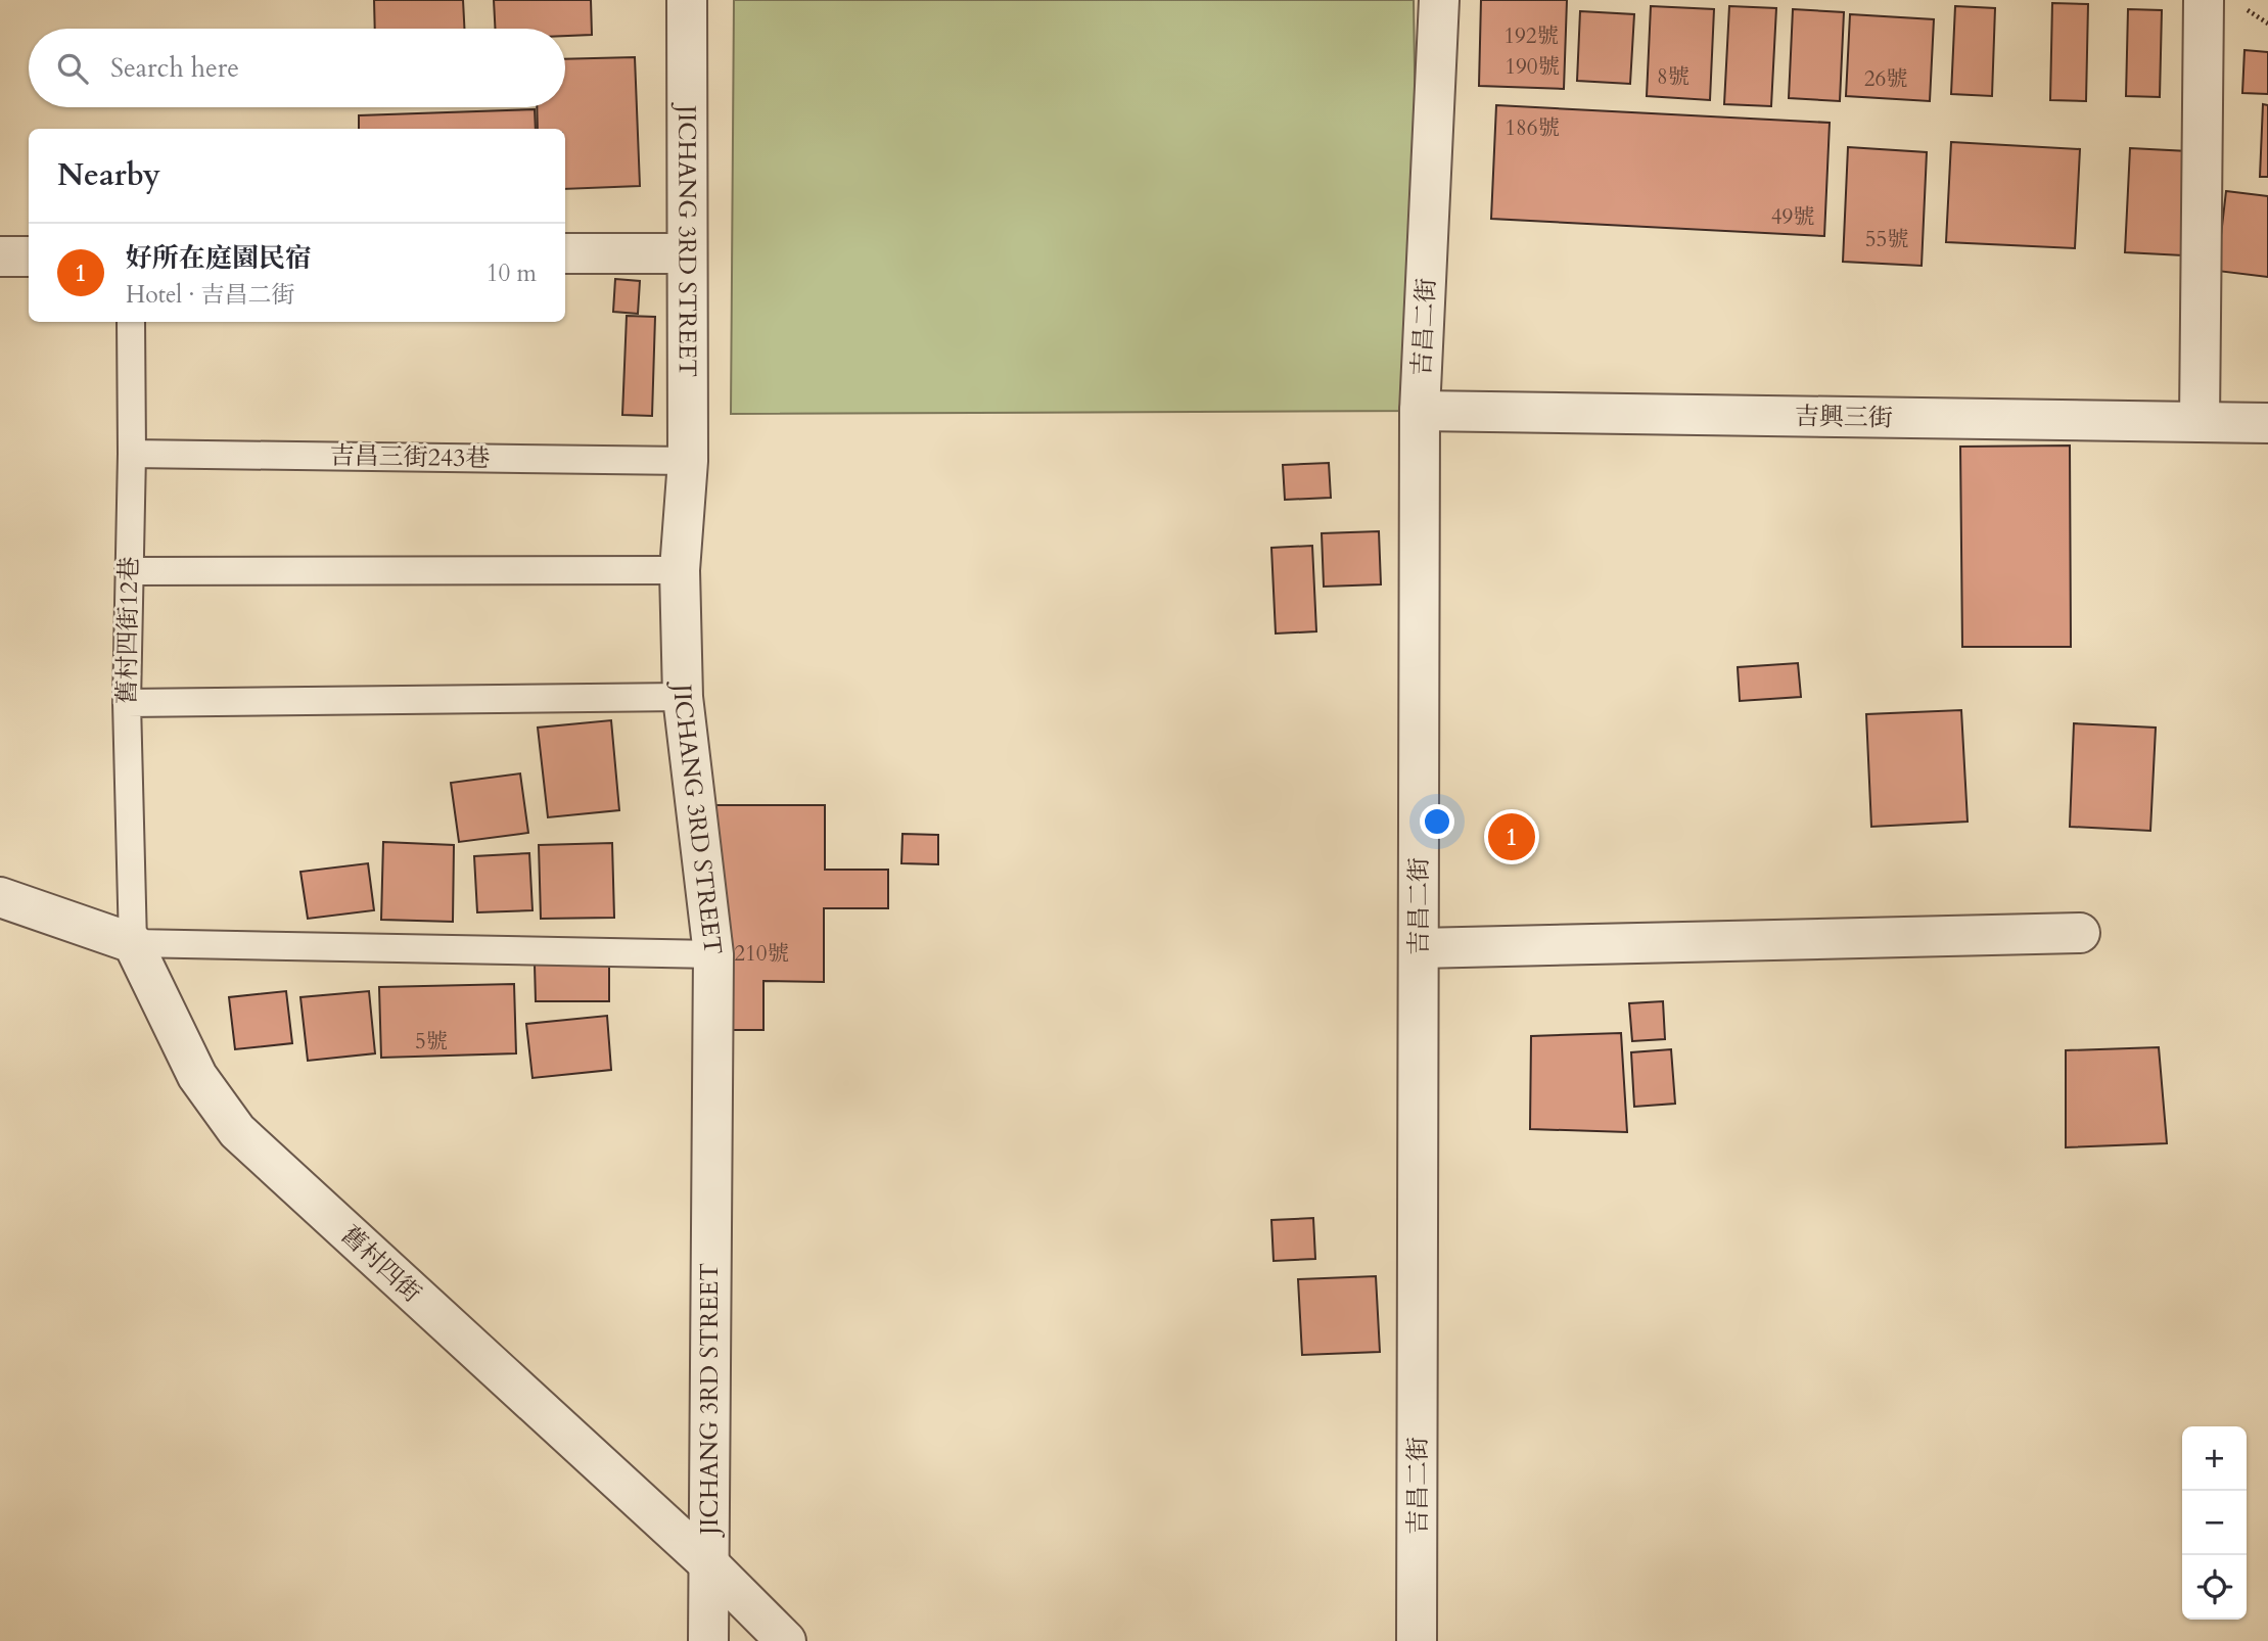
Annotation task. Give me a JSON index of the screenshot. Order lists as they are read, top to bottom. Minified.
{"streets":{"street":["JICHANG 3RD STREET","吉昌二街","吉興三街","舊村四街"],"lane":["吉昌三街243巷","舊村四街12巷"]},"crossings":[["JICHANG 3RD STREET","吉昌三街243巷"],["JICHANG 3RD STREET","舊村四街"],["吉昌二街","吉興三街"],["吉昌三街243巷","舊村四街12巷"],["舊村四街12巷","舊村四街"]],"house_numbers":["192號","190號","8號","26號","186號","49號","55號","210號","5號"],"page":{"search":"Search here","heading":"Nearby","list":[{"mark":"1","name":"好所在庭園民宿","note":"Hotel · 吉昌二街","value":"10 m"}],"pins":"1","map_buttons":["+","−"]}}
